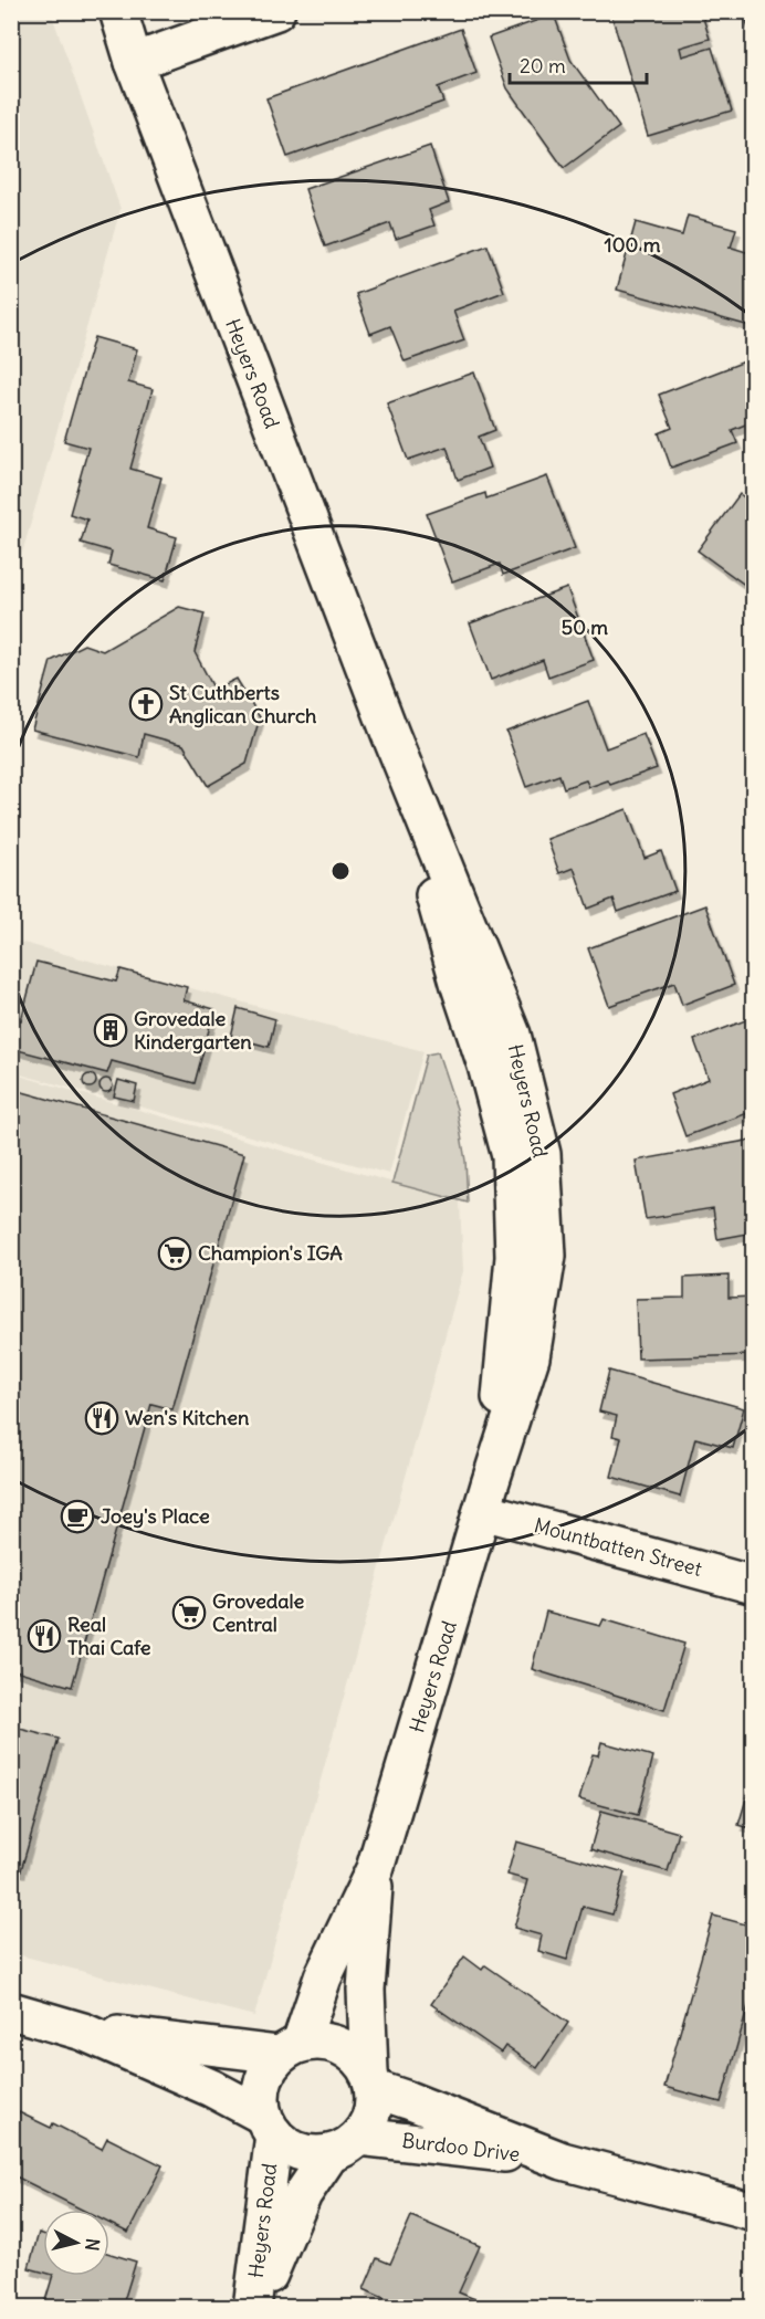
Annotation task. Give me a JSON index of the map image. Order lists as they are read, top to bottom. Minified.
{"streets":{"street":["Heyers Road","Mountbatten Street","Burdoo Drive"]},"crossings":[["Heyers Road","Mountbatten Street"],["Heyers Road","Burdoo Drive"]],"places":{"church":["St Cuthberts Anglican Church"],"building":["Grovedale Kindergarten"],"supermarket":["Champion's IGA","Grovedale Central"],"restaurant":["Wen's Kitchen","Real Thai Cafe"],"cafe":["Joey's Place"]},"scale_bar":"20 m","north":"right","rings":["100 m","50 m"]}
